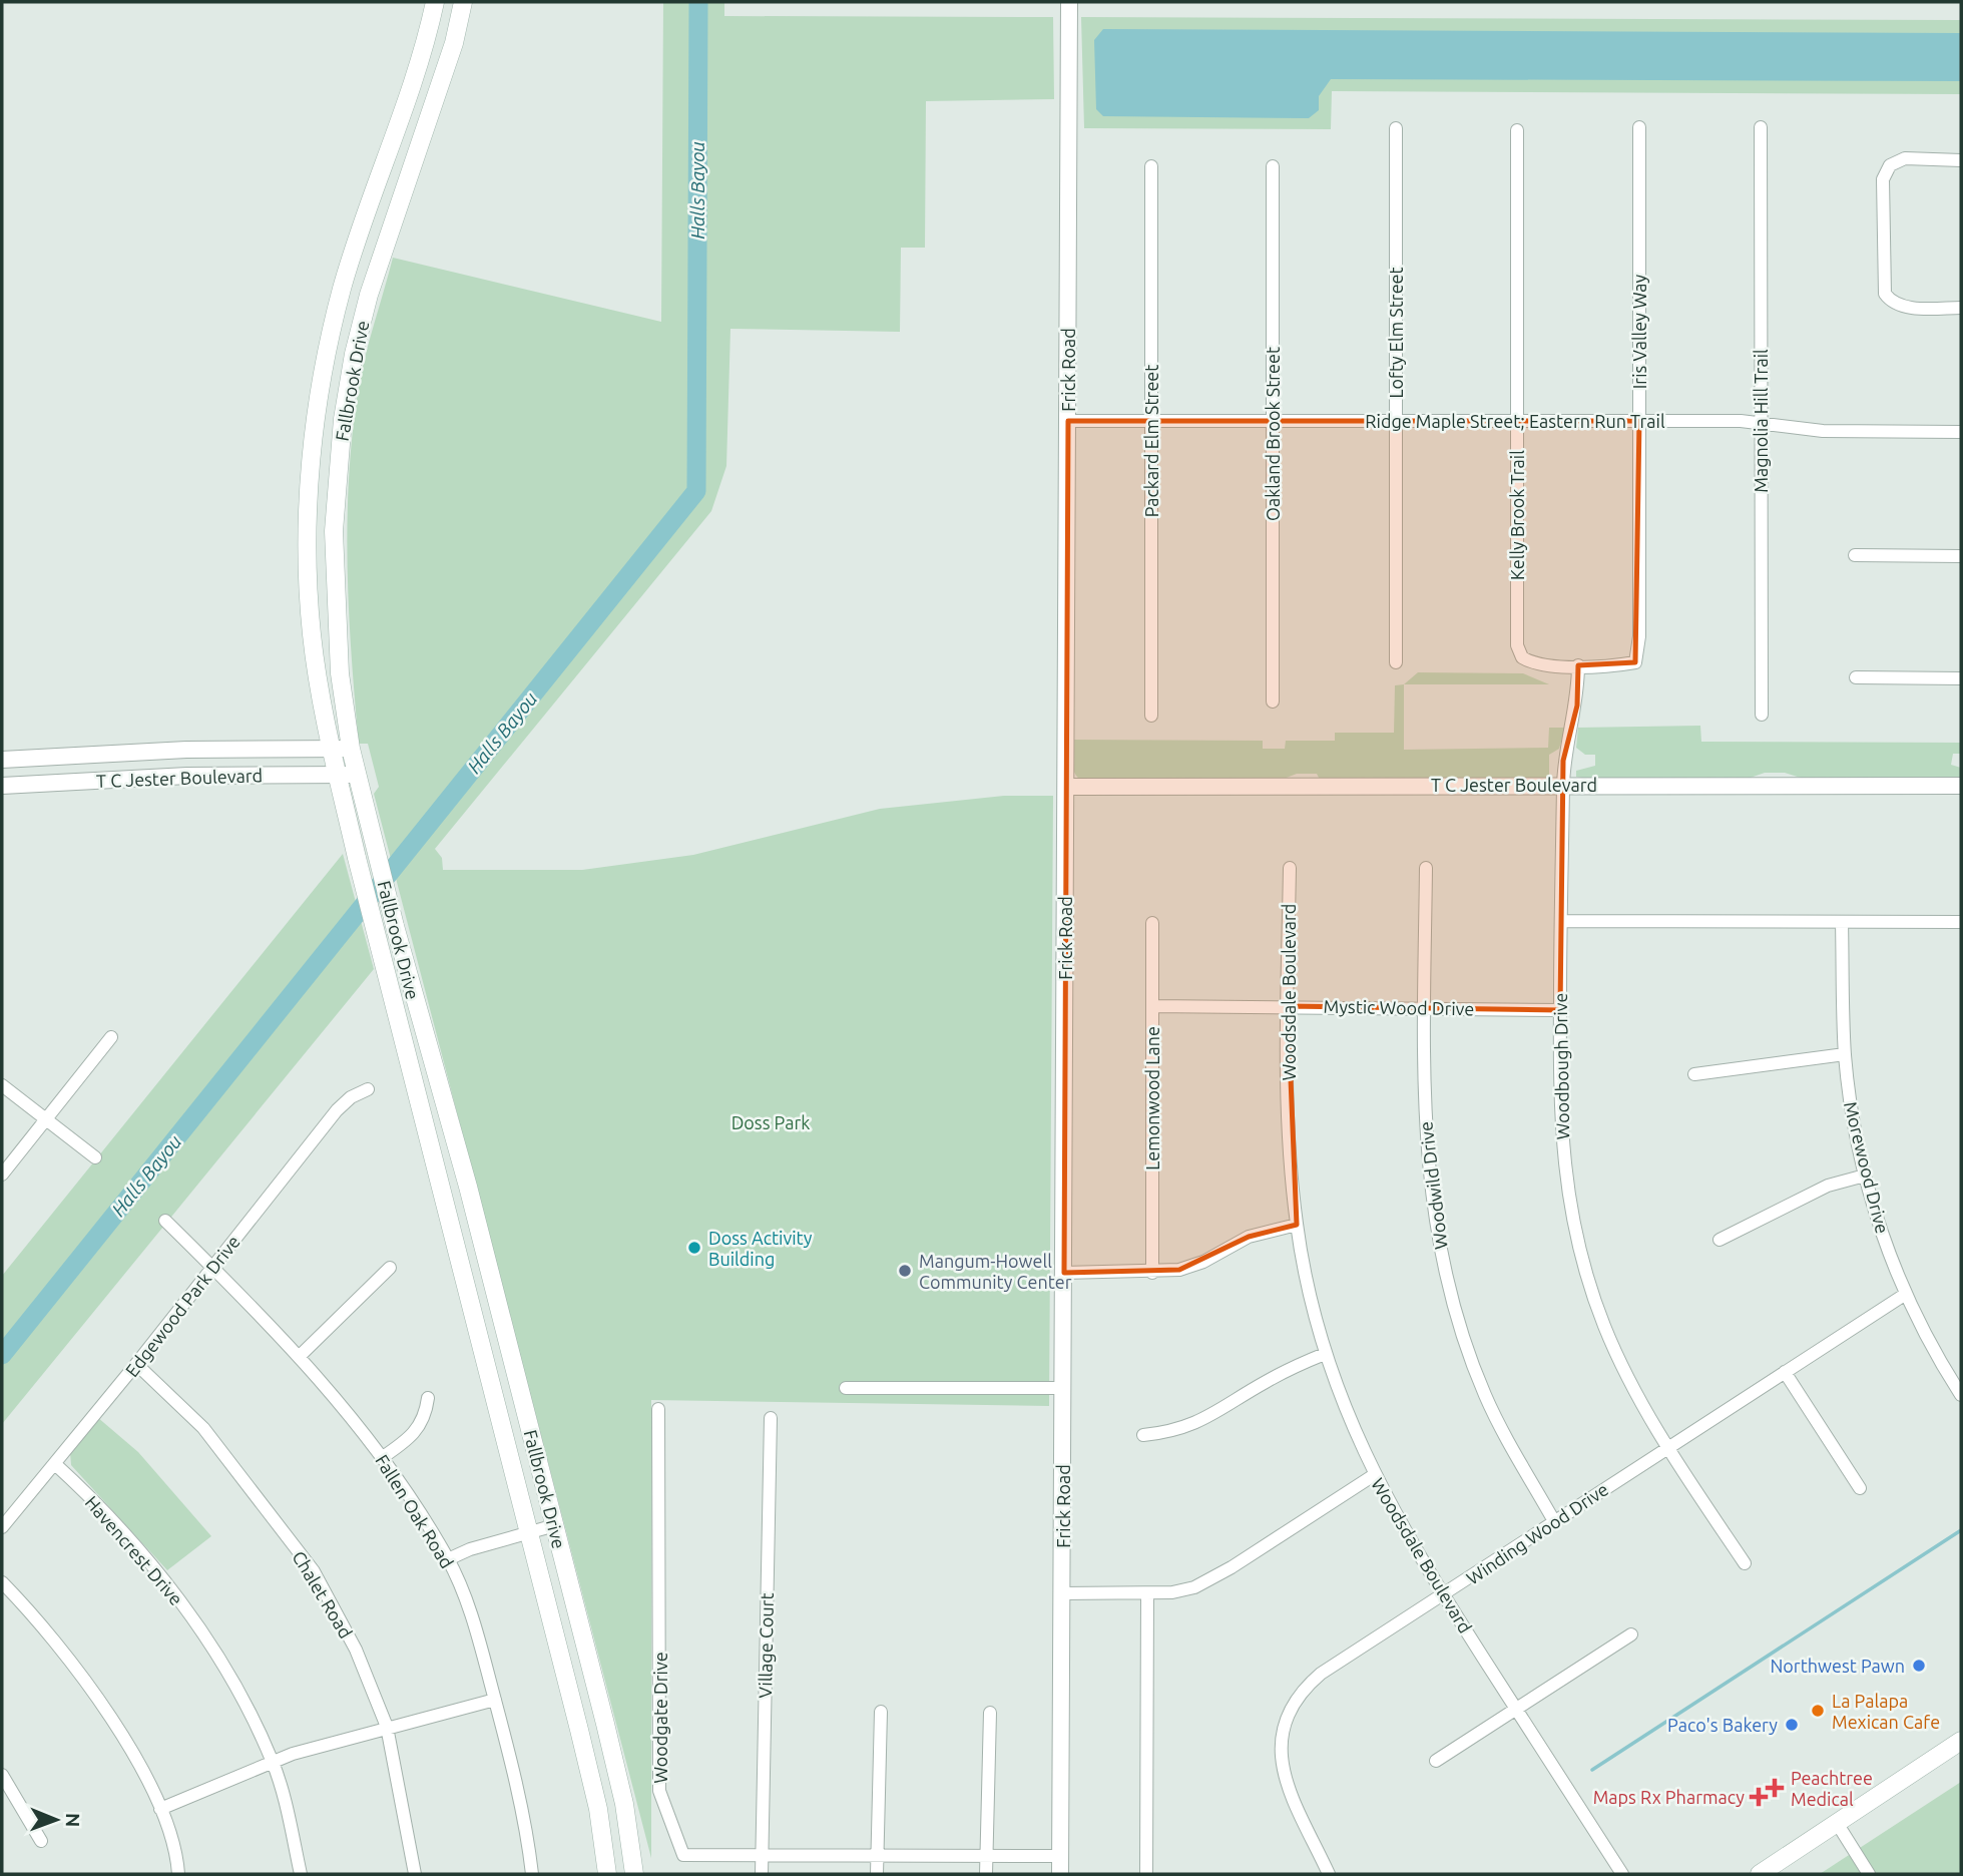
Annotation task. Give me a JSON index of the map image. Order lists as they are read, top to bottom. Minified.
{"streets":{"main road":["Fallbrook Drive"],"street":["Iris Valley Way","Lofty Elm Street","Frick Road","Ridge Maple Street; Eastern Run Trail","Magnolia Hill Trail","Oakland Brook Street","Packard Elm Street","Kelly Brook Trail","T C Jester Boulevard","Woodsdale Boulevard","Mystic Wood Drive","Woodbough Drive","Lemonwood Lane","Morewood Drive","Woodwild Drive","Edgewood Park Drive","Fallen Oak Road","Winding Wood Drive","Havencrest Drive","Chalet Road","Village Court","Woodgate Drive"]},"crossings":[["Iris Valley Way","Ridge Maple Street; Eastern Run Trail"],["Iris Valley Way","Kelly Brook Trail"],["Lofty Elm Street","Ridge Maple Street; Eastern Run Trail"],["Frick Road","Ridge Maple Street; Eastern Run Trail"],["Frick Road","T C Jester Boulevard"],["Frick Road","Woodgate Drive"],["Fallbrook Drive","T C Jester Boulevard"],["Ridge Maple Street; Eastern Run Trail","Magnolia Hill Trail"],["Ridge Maple Street; Eastern Run Trail","Oakland Brook Street"],["Ridge Maple Street; Eastern Run Trail","Packard Elm Street"],["Ridge Maple Street; Eastern Run Trail","Kelly Brook Trail"],["Kelly Brook Trail","Woodbough Drive"],["T C Jester Boulevard","Woodbough Drive"],["Woodsdale Boulevard","Mystic Wood Drive"],["Woodsdale Boulevard","Winding Wood Drive"],["Mystic Wood Drive","Woodbough Drive"],["Mystic Wood Drive","Lemonwood Lane"],["Mystic Wood Drive","Woodwild Drive"],["Woodbough Drive","Winding Wood Drive"],["Morewood Drive","Winding Wood Drive"],["Woodwild Drive","Winding Wood Drive"],["Edgewood Park Drive","Fallen Oak Road"],["Edgewood Park Drive","Havencrest Drive"],["Edgewood Park Drive","Chalet Road"],["Village Court","Woodgate Drive"]],"water":["Halls Bayou"],"parks":["Doss Park"],"places":{"other":["Doss Activity Building","Mangum-Howell Community Center","Northwest Pawn","La Palapa Mexican Cafe","Paco's Bakery"],"health":["Peachtree Medical","Maps Rx Pharmacy"]},"north":"right"}
